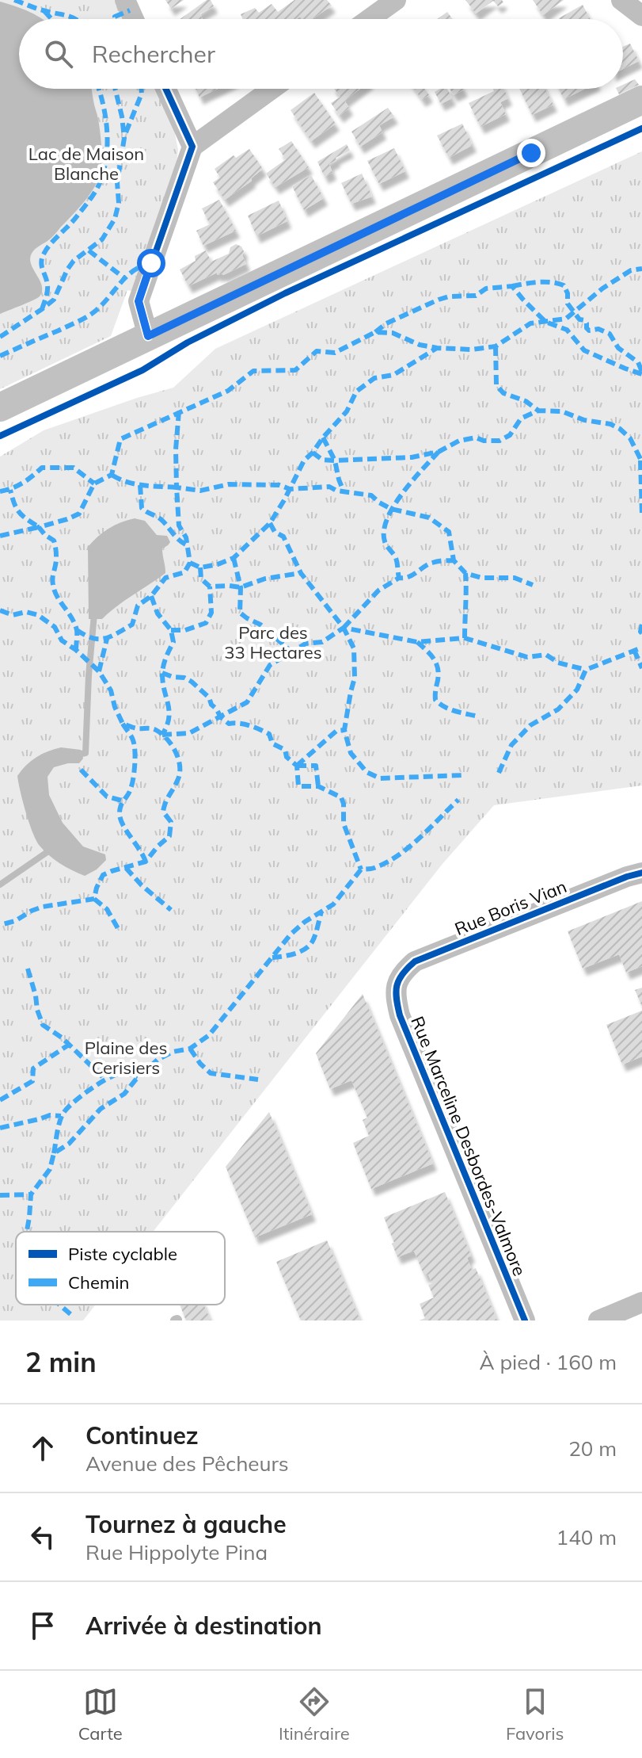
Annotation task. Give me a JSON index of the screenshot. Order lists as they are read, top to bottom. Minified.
{"streets":{"street":["Rue Boris Vian","Rue Marceline Desbordes-Valmore"]},"crossings":[["Rue Boris Vian","Rue Marceline Desbordes-Valmore"]],"parks":["Lac de Maison Blanche","Parc des 33 Hectares","Plaine des Cerisiers"],"legend":["Piste cyclable","Chemin"],"page":{"search":"Rechercher","heading":["2 min","À pied · 160 m"],"list":[["Continuez","Avenue des Pêcheurs","20 m"],["Tournez à gauche","Rue Hippolyte Pina","140 m"],"Arrivée à destination"],"nav":["Carte","Itinéraire","Favoris"]}}
